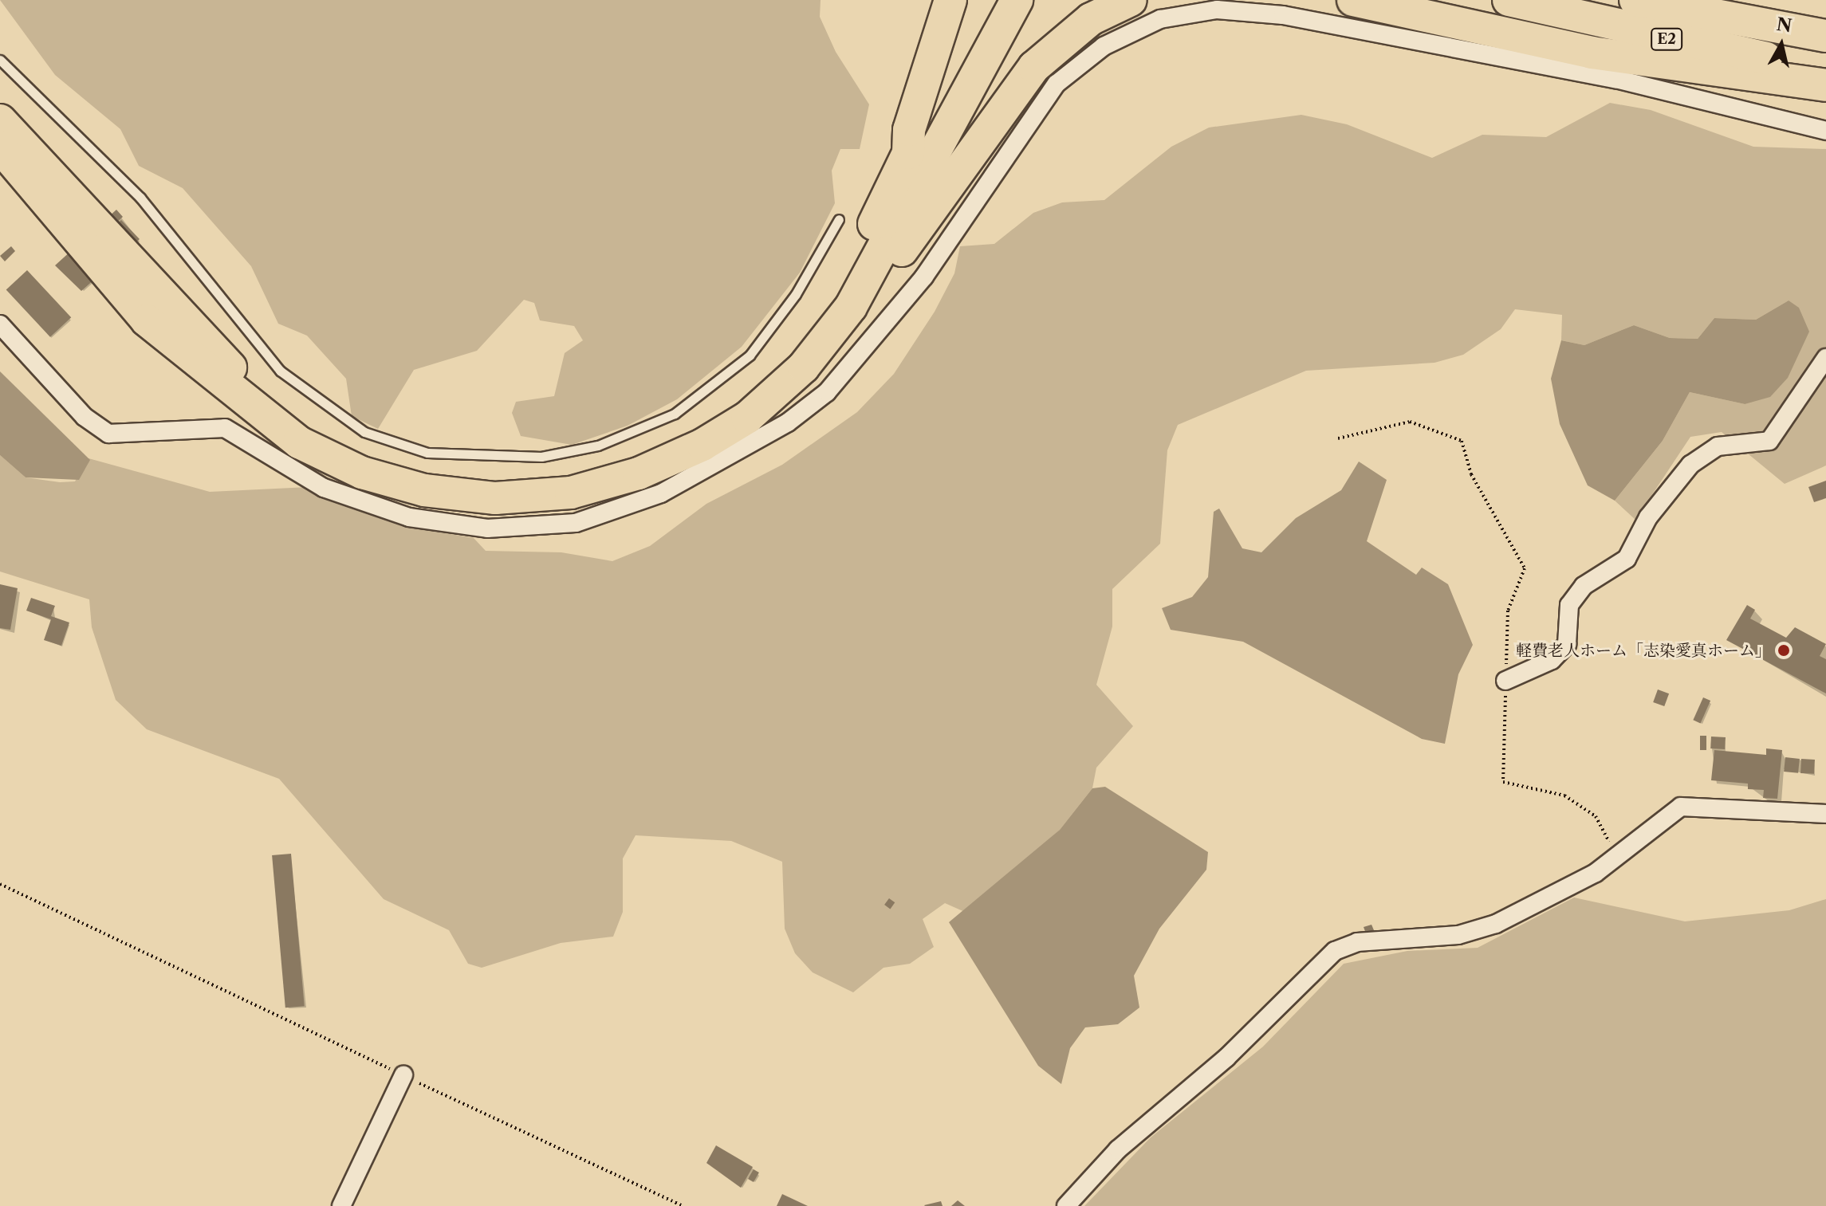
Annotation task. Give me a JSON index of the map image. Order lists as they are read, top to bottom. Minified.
{"streets":{"highway":["E2"]},"places":["軽費老人ホーム「志染愛真ホーム」"],"north":"top"}
